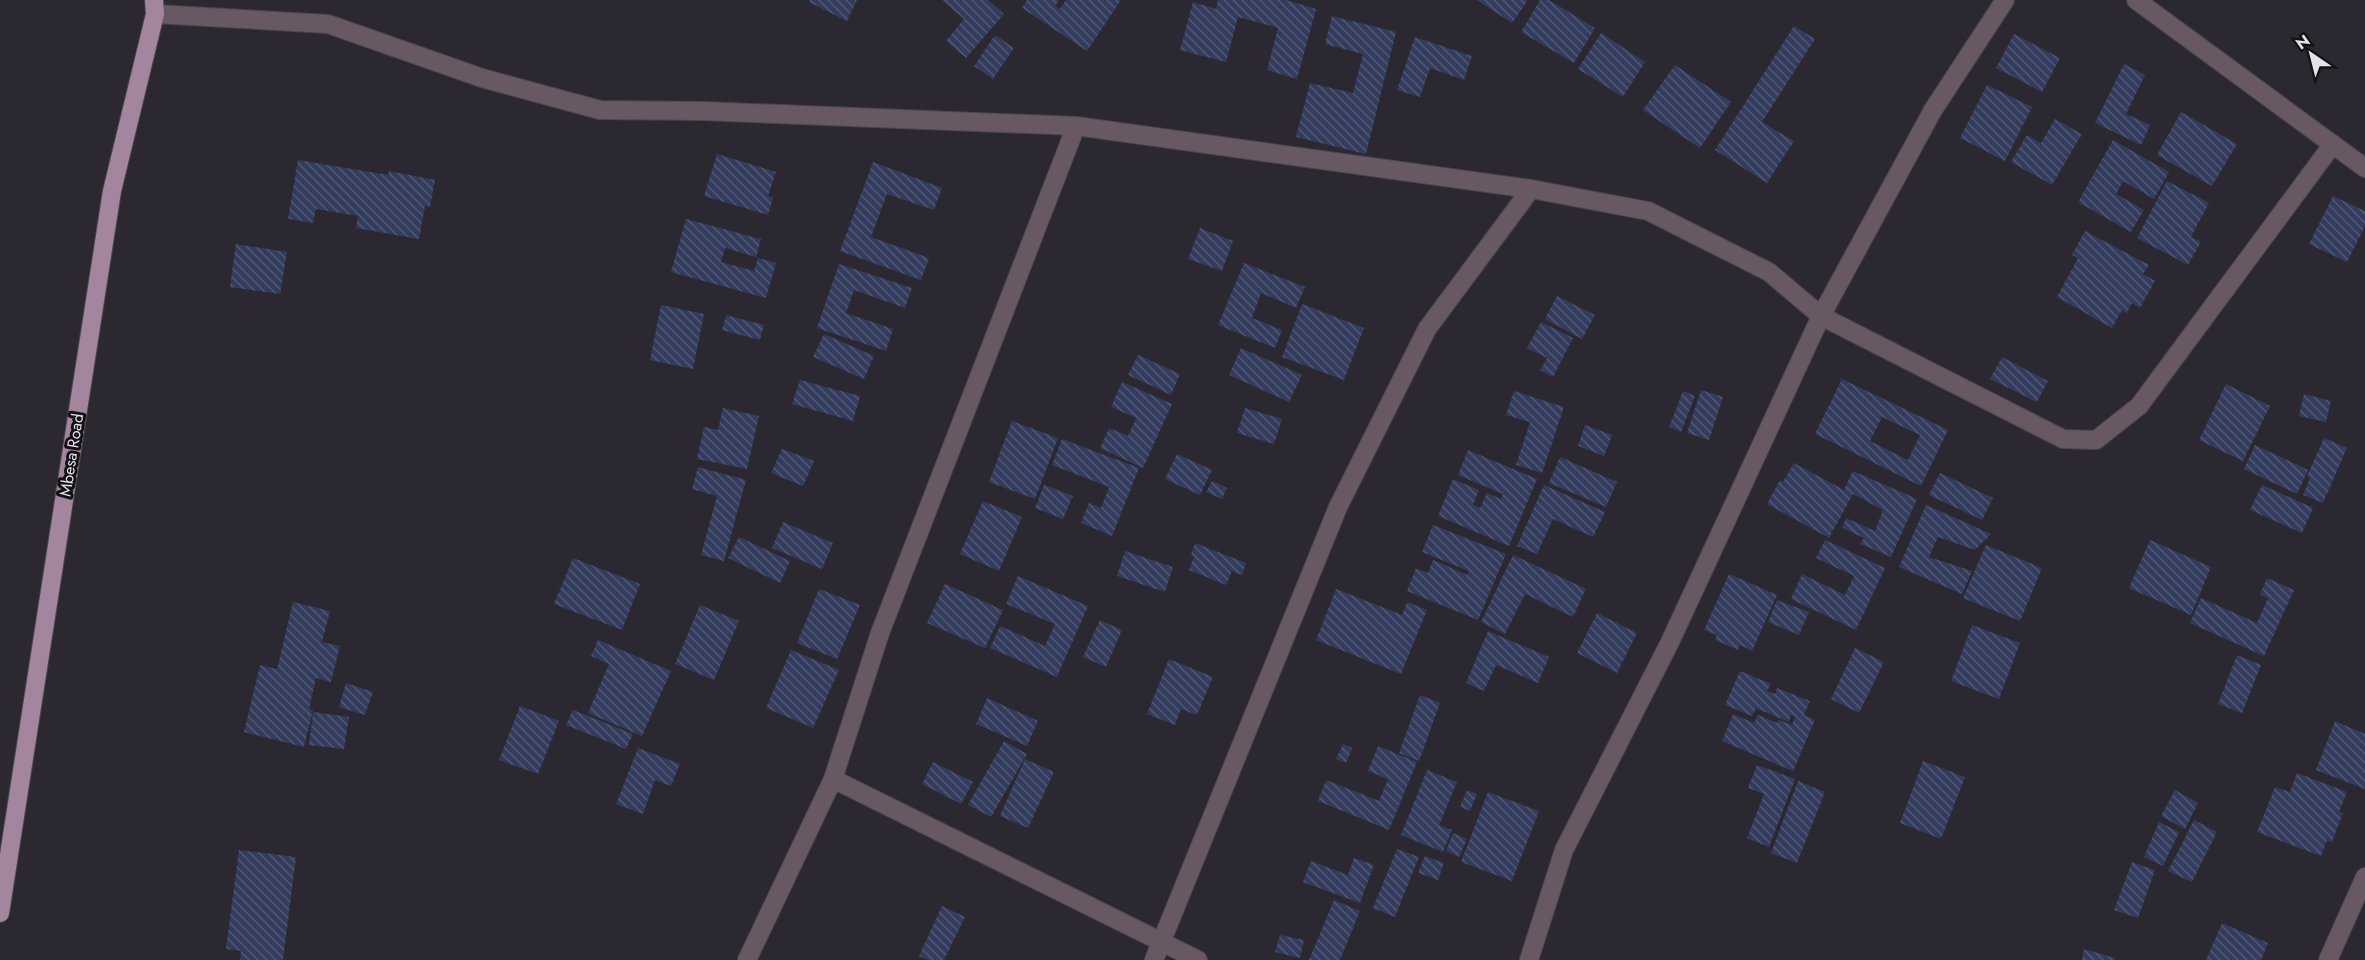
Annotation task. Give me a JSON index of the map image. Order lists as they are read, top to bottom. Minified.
{"streets":{"main road":["Mbesa Road"]},"north":"top left"}
